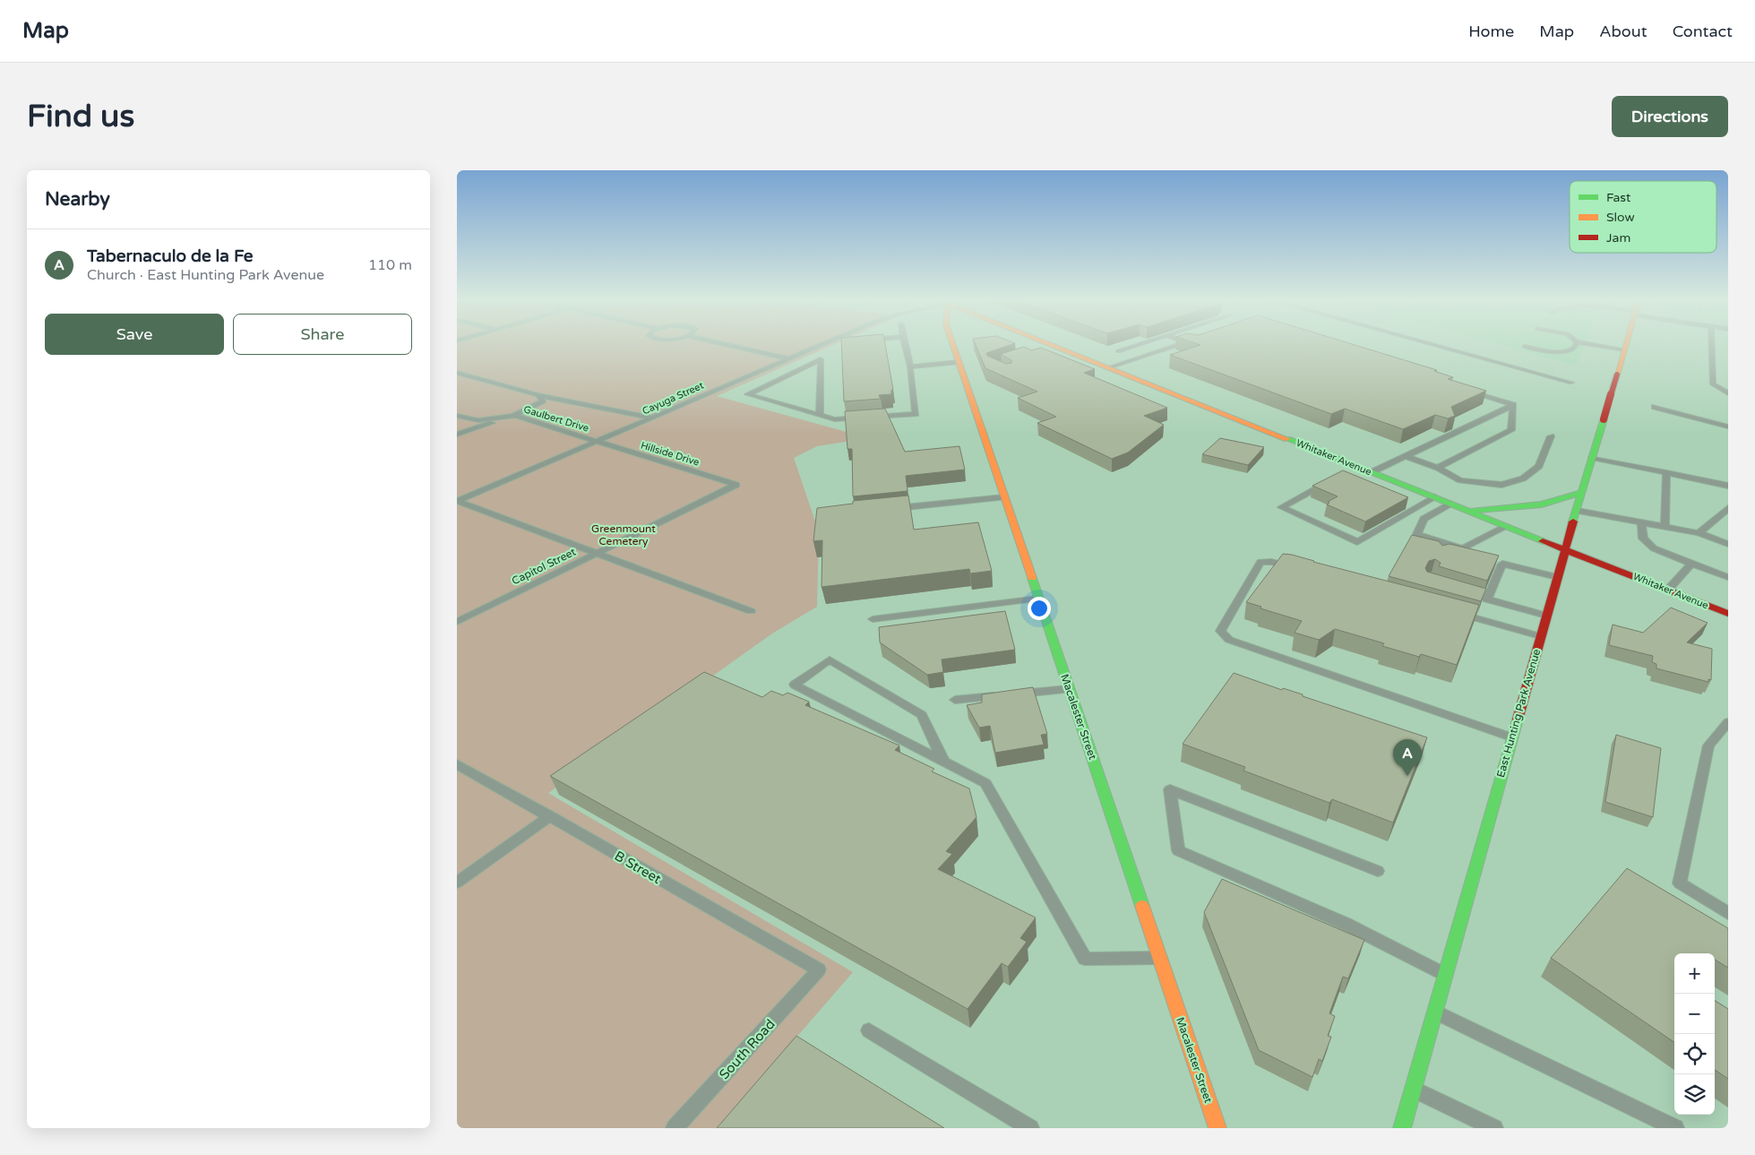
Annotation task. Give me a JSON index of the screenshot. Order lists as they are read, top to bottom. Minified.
{"streets":{"main road":["Whitaker Avenue","East Hunting Park Avenue","Macalester Street"],"lane":["Cayuga Street","Gaulbert Drive","Hillside Drive","Capitol Street","B Street","South Road"]},"crossings":[["Cayuga Street","Gaulbert Drive"],["Cayuga Street","Hillside Drive"],["Gaulbert Drive","Hillside Drive"],["Hillside Drive","Capitol Street"],["Whitaker Avenue","East Hunting Park Avenue"],["B Street","South Road"]],"parks":["Greenmount Cemetery"],"legend":["Fast","Slow","Jam"],"page":{"header":"Map","nav":["Home","Map","About","Contact"],"buttons":["Directions",["Save","Share"]],"title":"Find us","heading":"Nearby","list":[{"mark":"A","name":"Tabernaculo de la Fe","note":"Church · East Hunting Park Avenue","value":"110 m"}],"pins":"A","map_buttons":["+","−"]}}
